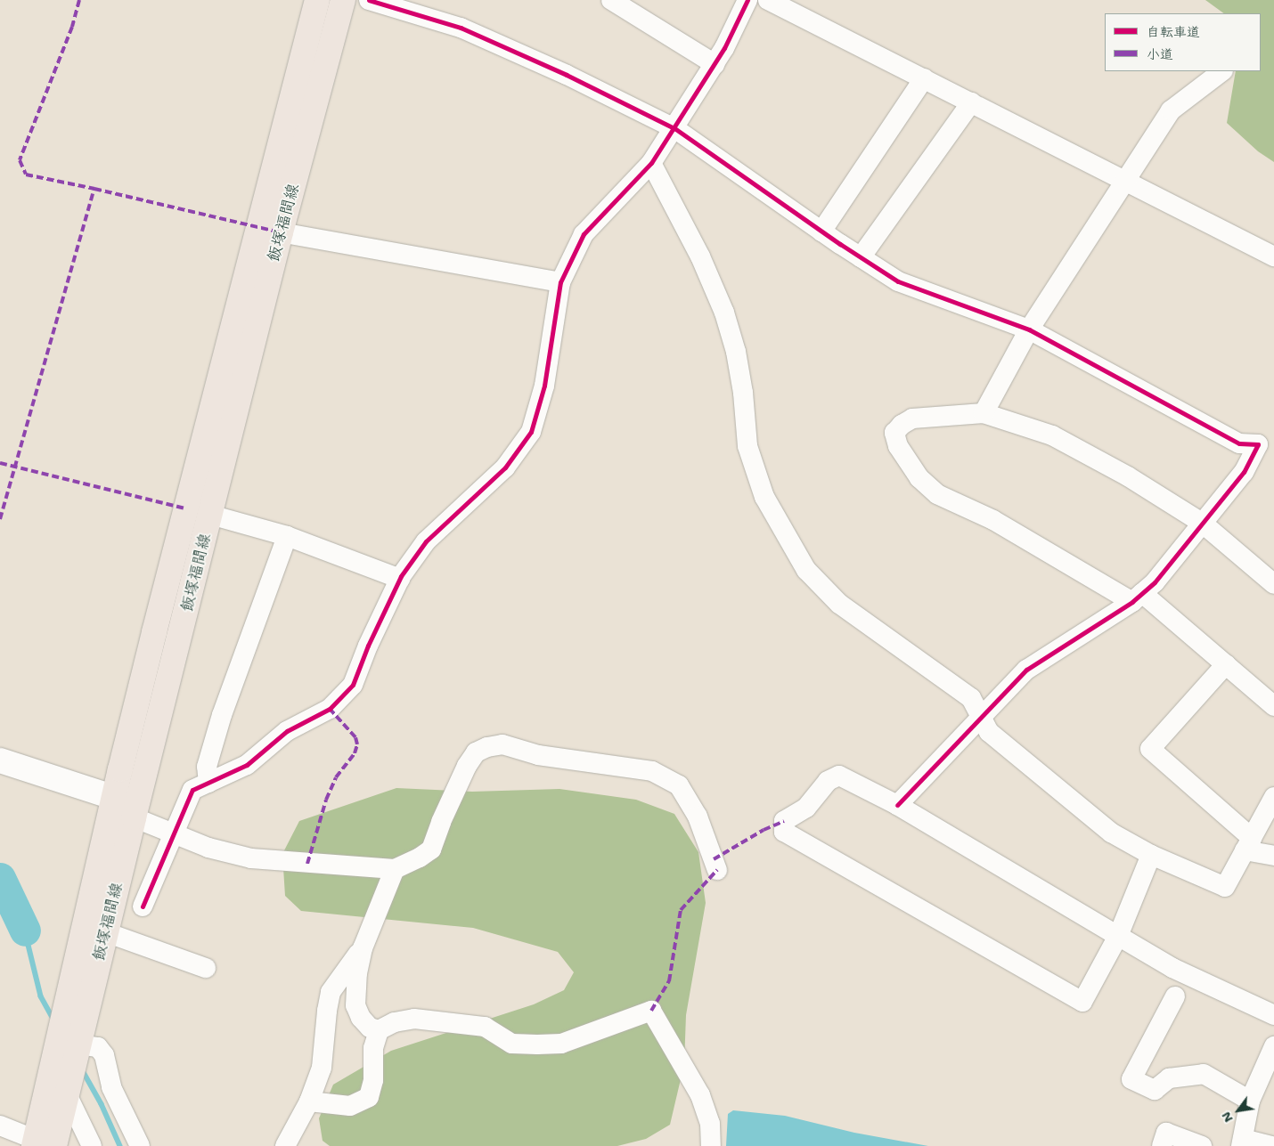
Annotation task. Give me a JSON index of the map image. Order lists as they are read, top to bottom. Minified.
{"streets":{"main road":["飯塚福間線"]},"legend":["自転車道","小道"],"north":"bottom left"}
